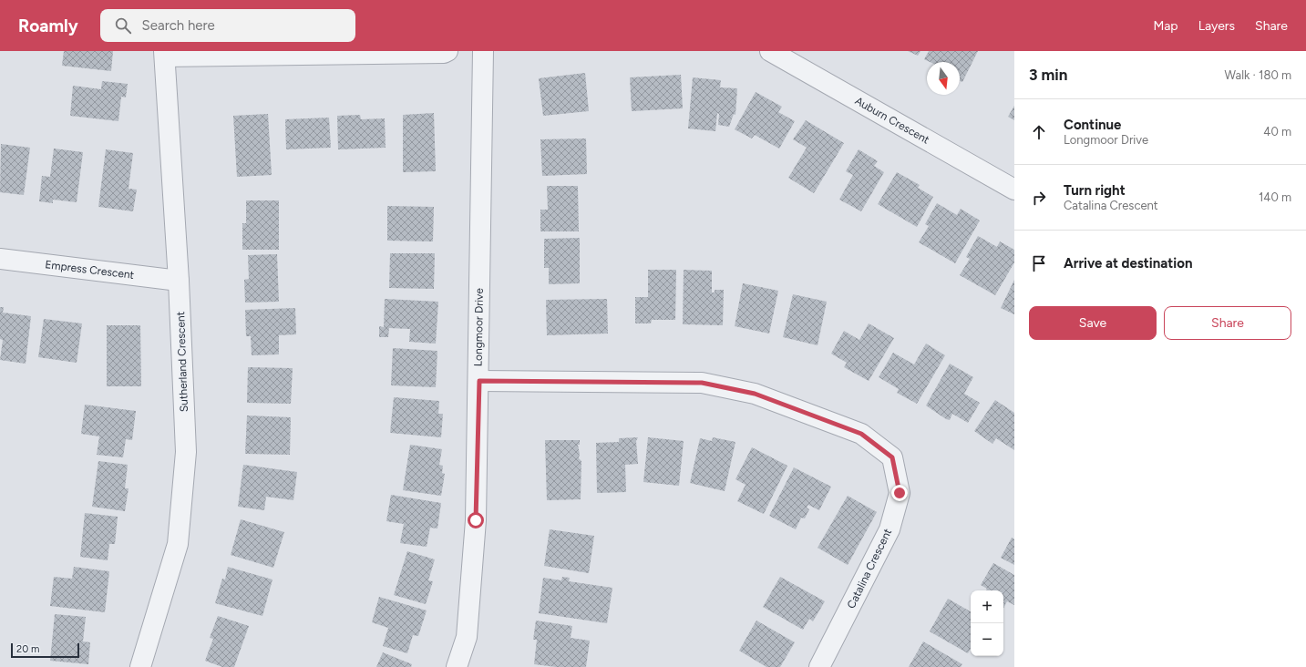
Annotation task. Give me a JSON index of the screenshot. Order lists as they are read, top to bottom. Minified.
{"streets":{"street":["Auburn Crescent","Empress Crescent","Longmoor Drive","Sutherland Crescent","Catalina Crescent"]},"crossings":[["Empress Crescent","Sutherland Crescent"],["Longmoor Drive","Catalina Crescent"]],"scale_bar":"20 m","north":"bottom","page":{"header":"Roamly","search":"Search here","nav":["Map","Layers","Share"],"heading":["3 min","Walk · 180 m"],"list":[["Continue","Longmoor Drive","40 m"],["Turn right","Catalina Crescent","140 m"],"Arrive at destination"],"buttons":["Save","Share"],"map_buttons":["+","−"],"scale":"20 m"}}
